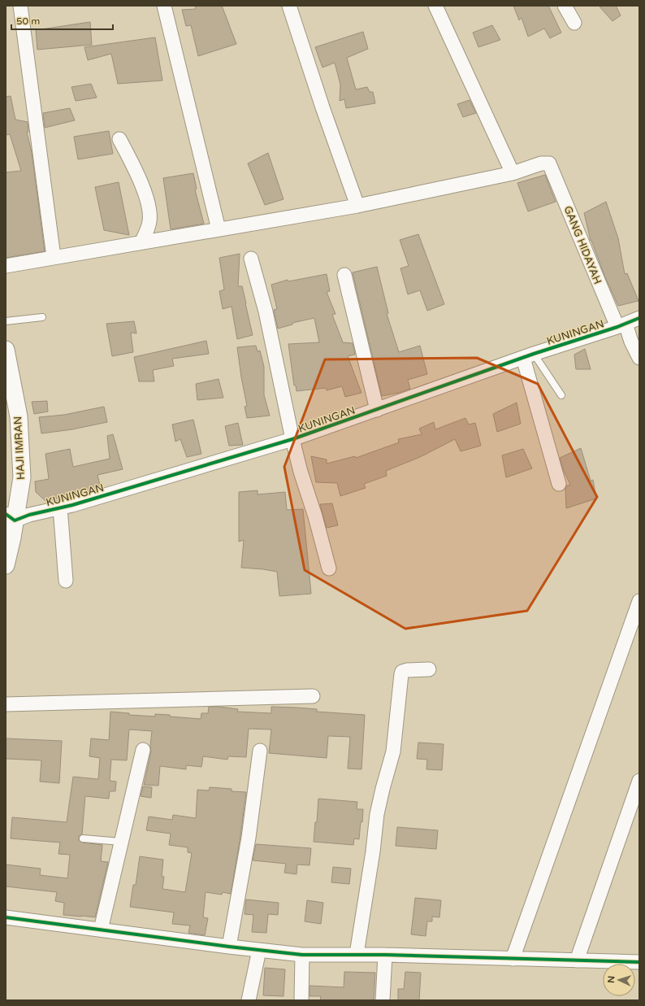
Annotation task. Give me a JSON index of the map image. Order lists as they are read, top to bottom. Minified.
{"streets":{"street":["GANG HIDAYAH","KUNINGAN","HAJI IMRAN"]},"crossings":[["GANG HIDAYAH","KUNINGAN"],["KUNINGAN","HAJI IMRAN"]],"scale_bar":"50 m","north":"left"}
